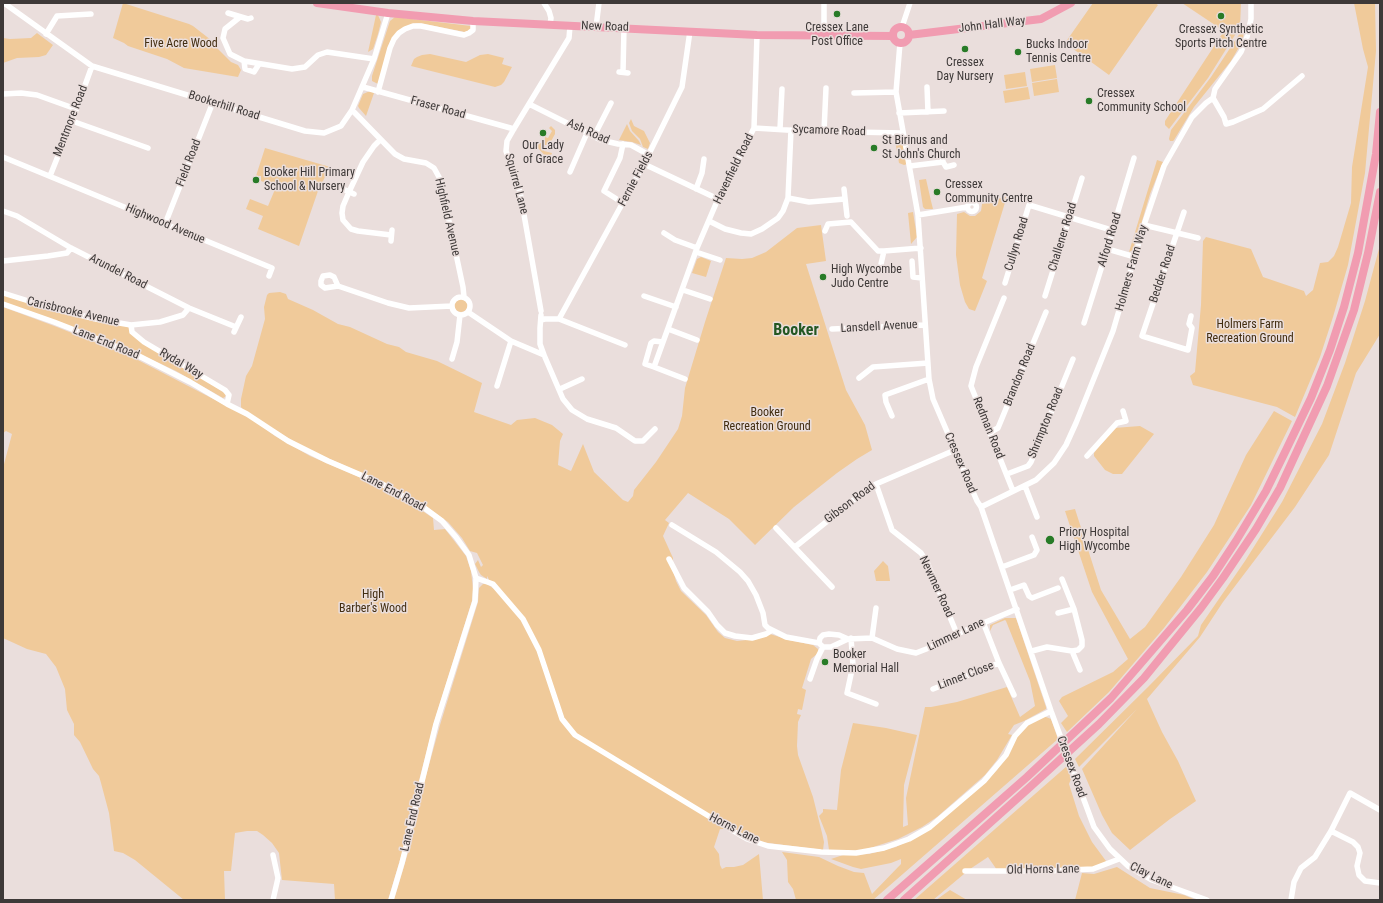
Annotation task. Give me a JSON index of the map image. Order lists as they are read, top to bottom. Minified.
{"streets":{"highway":["John Hall Way","New Road"],"street":["Bookerhill Road","Fraser Road","Mentmore Road","Sycamore Road","Ash Road","Field Road","Havenfield Road","Fernie Fields","Squirrel Lane","Highfield Avenue","Highwood Avenue","Challener Road","Alford Road","Cullyn Road","Holmers Farm Way","Arundel Road","Bedder Road","Carisbrooke Avenue","Lansdell Avenue","Lane End Road","Rydal Way","Brandon Road","Shrimpton Road","Redman Road","Cressex Road","Gibson Road","Newmer Road","Limmer Lane","Linnet Close","Horns Lane","Old Horns Lane","Clay Lane"]},"crossings":[["John Hall Way","New Road"],["John Hall Way","Cressex Road"],["New Road","Bookerhill Road"],["New Road","Havenfield Road"],["New Road","Fernie Fields"],["New Road","Squirrel Lane"],["New Road","Cressex Road"],["Bookerhill Road","Fraser Road"],["Bookerhill Road","Mentmore Road"],["Bookerhill Road","Field Road"],["Bookerhill Road","Highfield Avenue"],["Fraser Road","Squirrel Lane"],["Mentmore Road","Highwood Avenue"],["Sycamore Road","Havenfield Road"],["Sycamore Road","Cressex Road"],["Ash Road","Fernie Fields"],["Ash Road","Squirrel Lane"],["Field Road","Highwood Avenue"],["Challener Road","Cullyn Road"],["Holmers Farm Way","Redman Road"],["Holmers Farm Way","Cressex Road"],["Arundel Road","Carisbrooke Avenue"],["Carisbrooke Avenue","Rydal Way"],["Lansdell Avenue","Cressex Road"],["Lane End Road","Rydal Way"],["Lane End Road","Horns Lane"],["Brandon Road","Redman Road"],["Shrimpton Road","Redman Road"],["Cressex Road","Gibson Road"],["Cressex Road","Limmer Lane"],["Cressex Road","Horns Lane"],["Cressex Road","Old Horns Lane"],["Cressex Road","Clay Lane"],["Gibson Road","Newmer Road"],["Newmer Road","Limmer Lane"],["Old Horns Lane","Clay Lane"]],"districts":["Booker"],"parks":["Five Acre Wood","Holmers Farm Recreation Ground","Booker Recreation Ground","High Barber's Wood"],"places":["Cressex Lane Post Office","Cressex Synthetic Sports Pitch Centre","Cressex Day Nursery","Bucks Indoor Tennis Centre","Cressex Community School","Our Lady of Grace","St Birinus and St John's Church","Booker Hill Primary School & Nursery","Cressex Community Centre","High Wycombe Judo Centre","Priory Hospital High Wycombe","Booker Memorial Hall"]}
